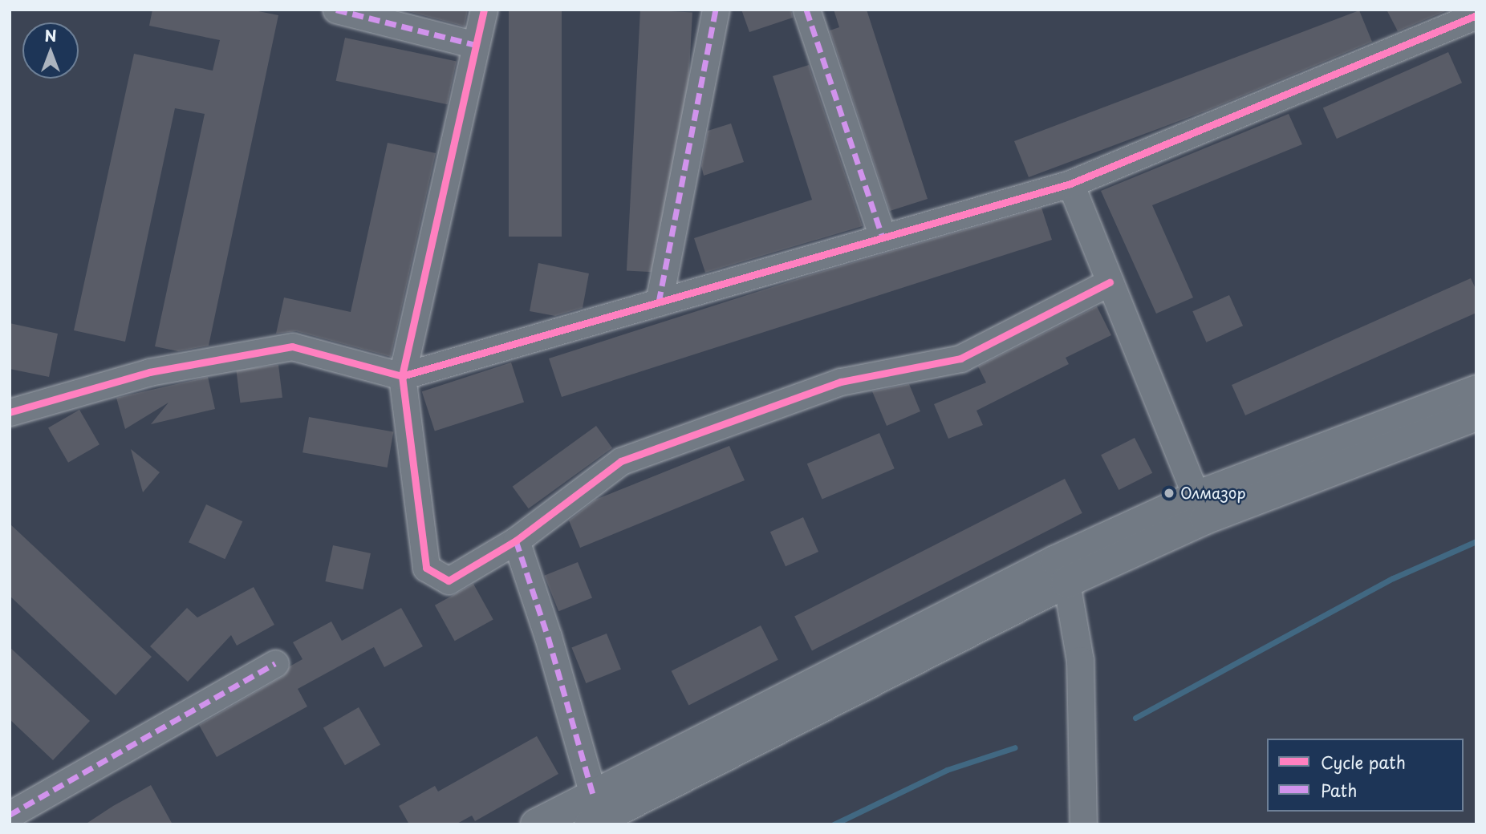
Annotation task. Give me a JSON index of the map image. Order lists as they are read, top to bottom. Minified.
{"places":["Олмазор"],"legend":["Cycle path","Path"],"north":"top"}
